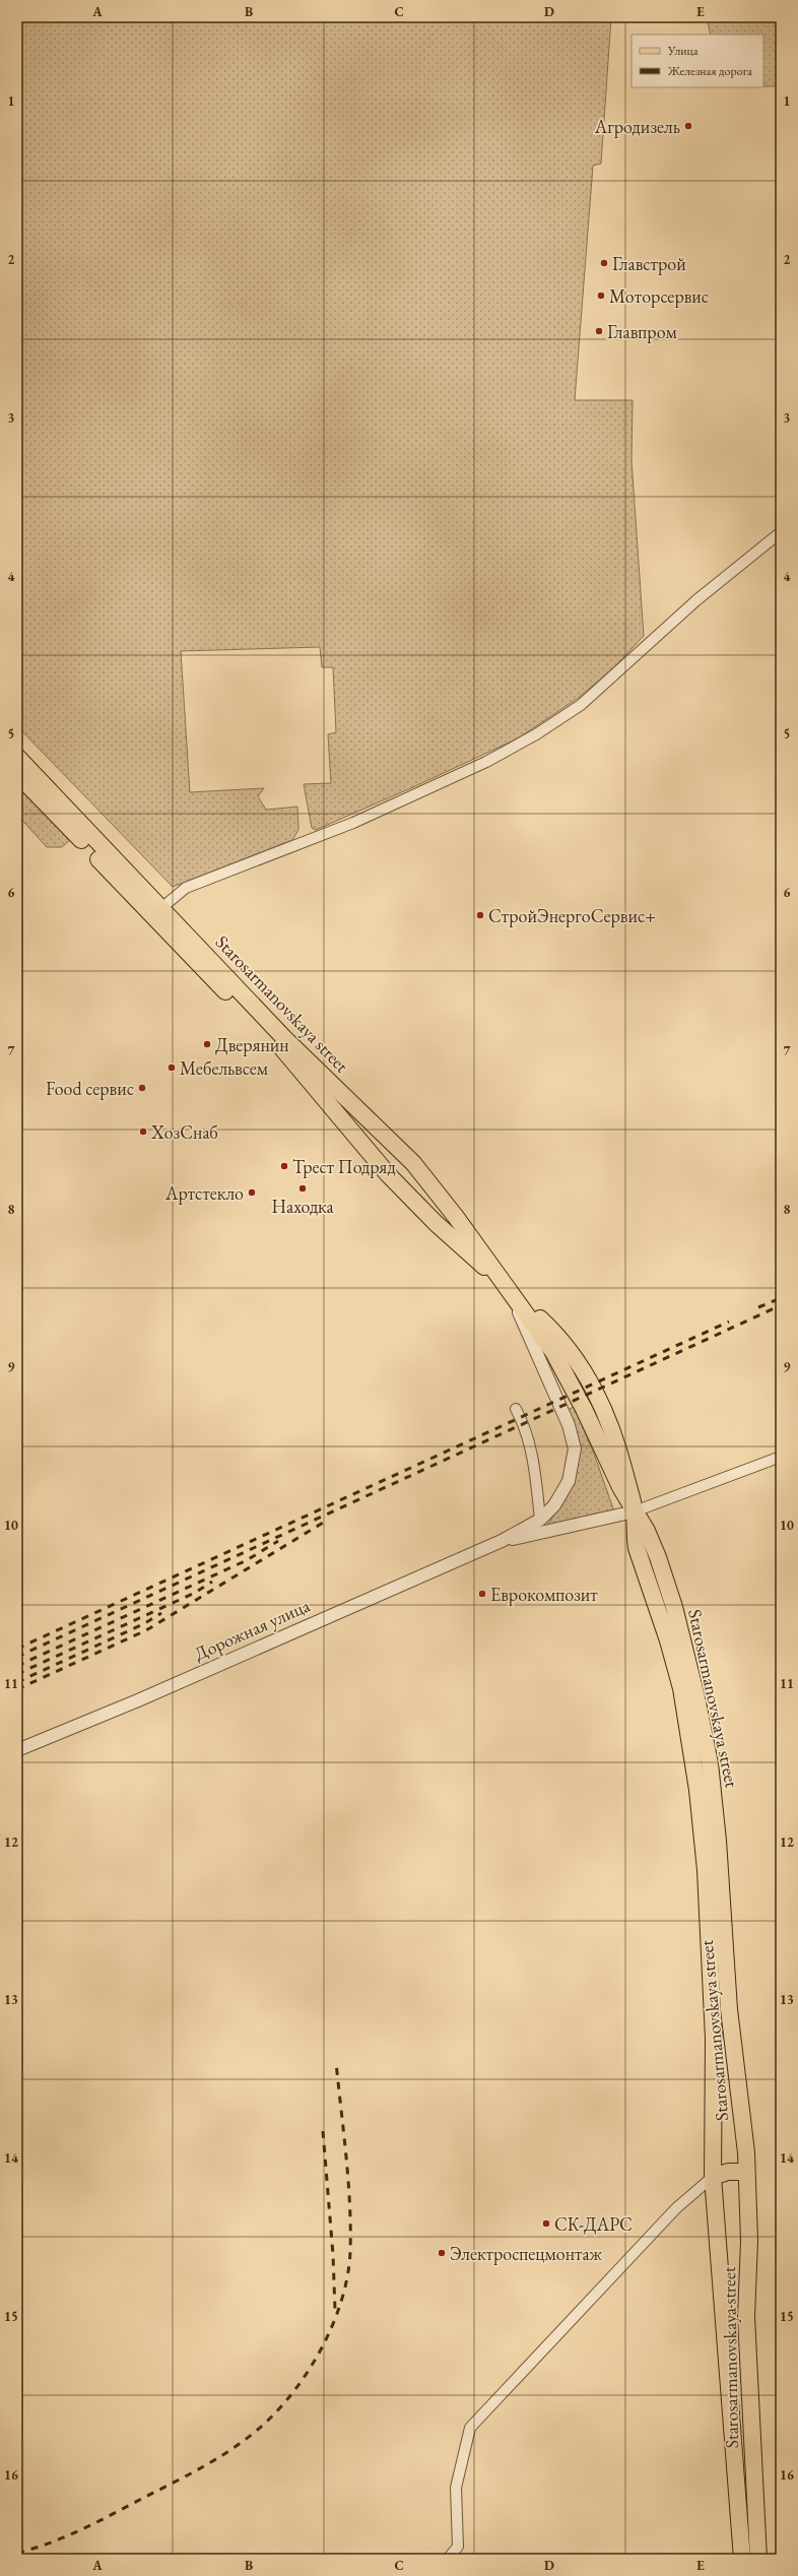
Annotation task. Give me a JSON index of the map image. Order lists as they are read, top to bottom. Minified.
{"streets":{"main road":["Starosarmanovskaya street"],"street":["Дорожная улица"]},"places":["Агродизель","Главстрой","Моторсервис","Главпром","СтройЭнергоСервис+","Дверянин","Мебельвсем","Food сервис","ХозCнаб","Трест Подряд","Находка","Артстекло","Еврокомпозит","СК-ДАРС","Электроспецмонтаж"],"legend":["Улица","Железная дорога"],"grid":{"columns":["A","B","C","D","E"],"rows":["1","2","3","4","5","6","7","8","9","10","11","12","13","14","15","16"]}}
